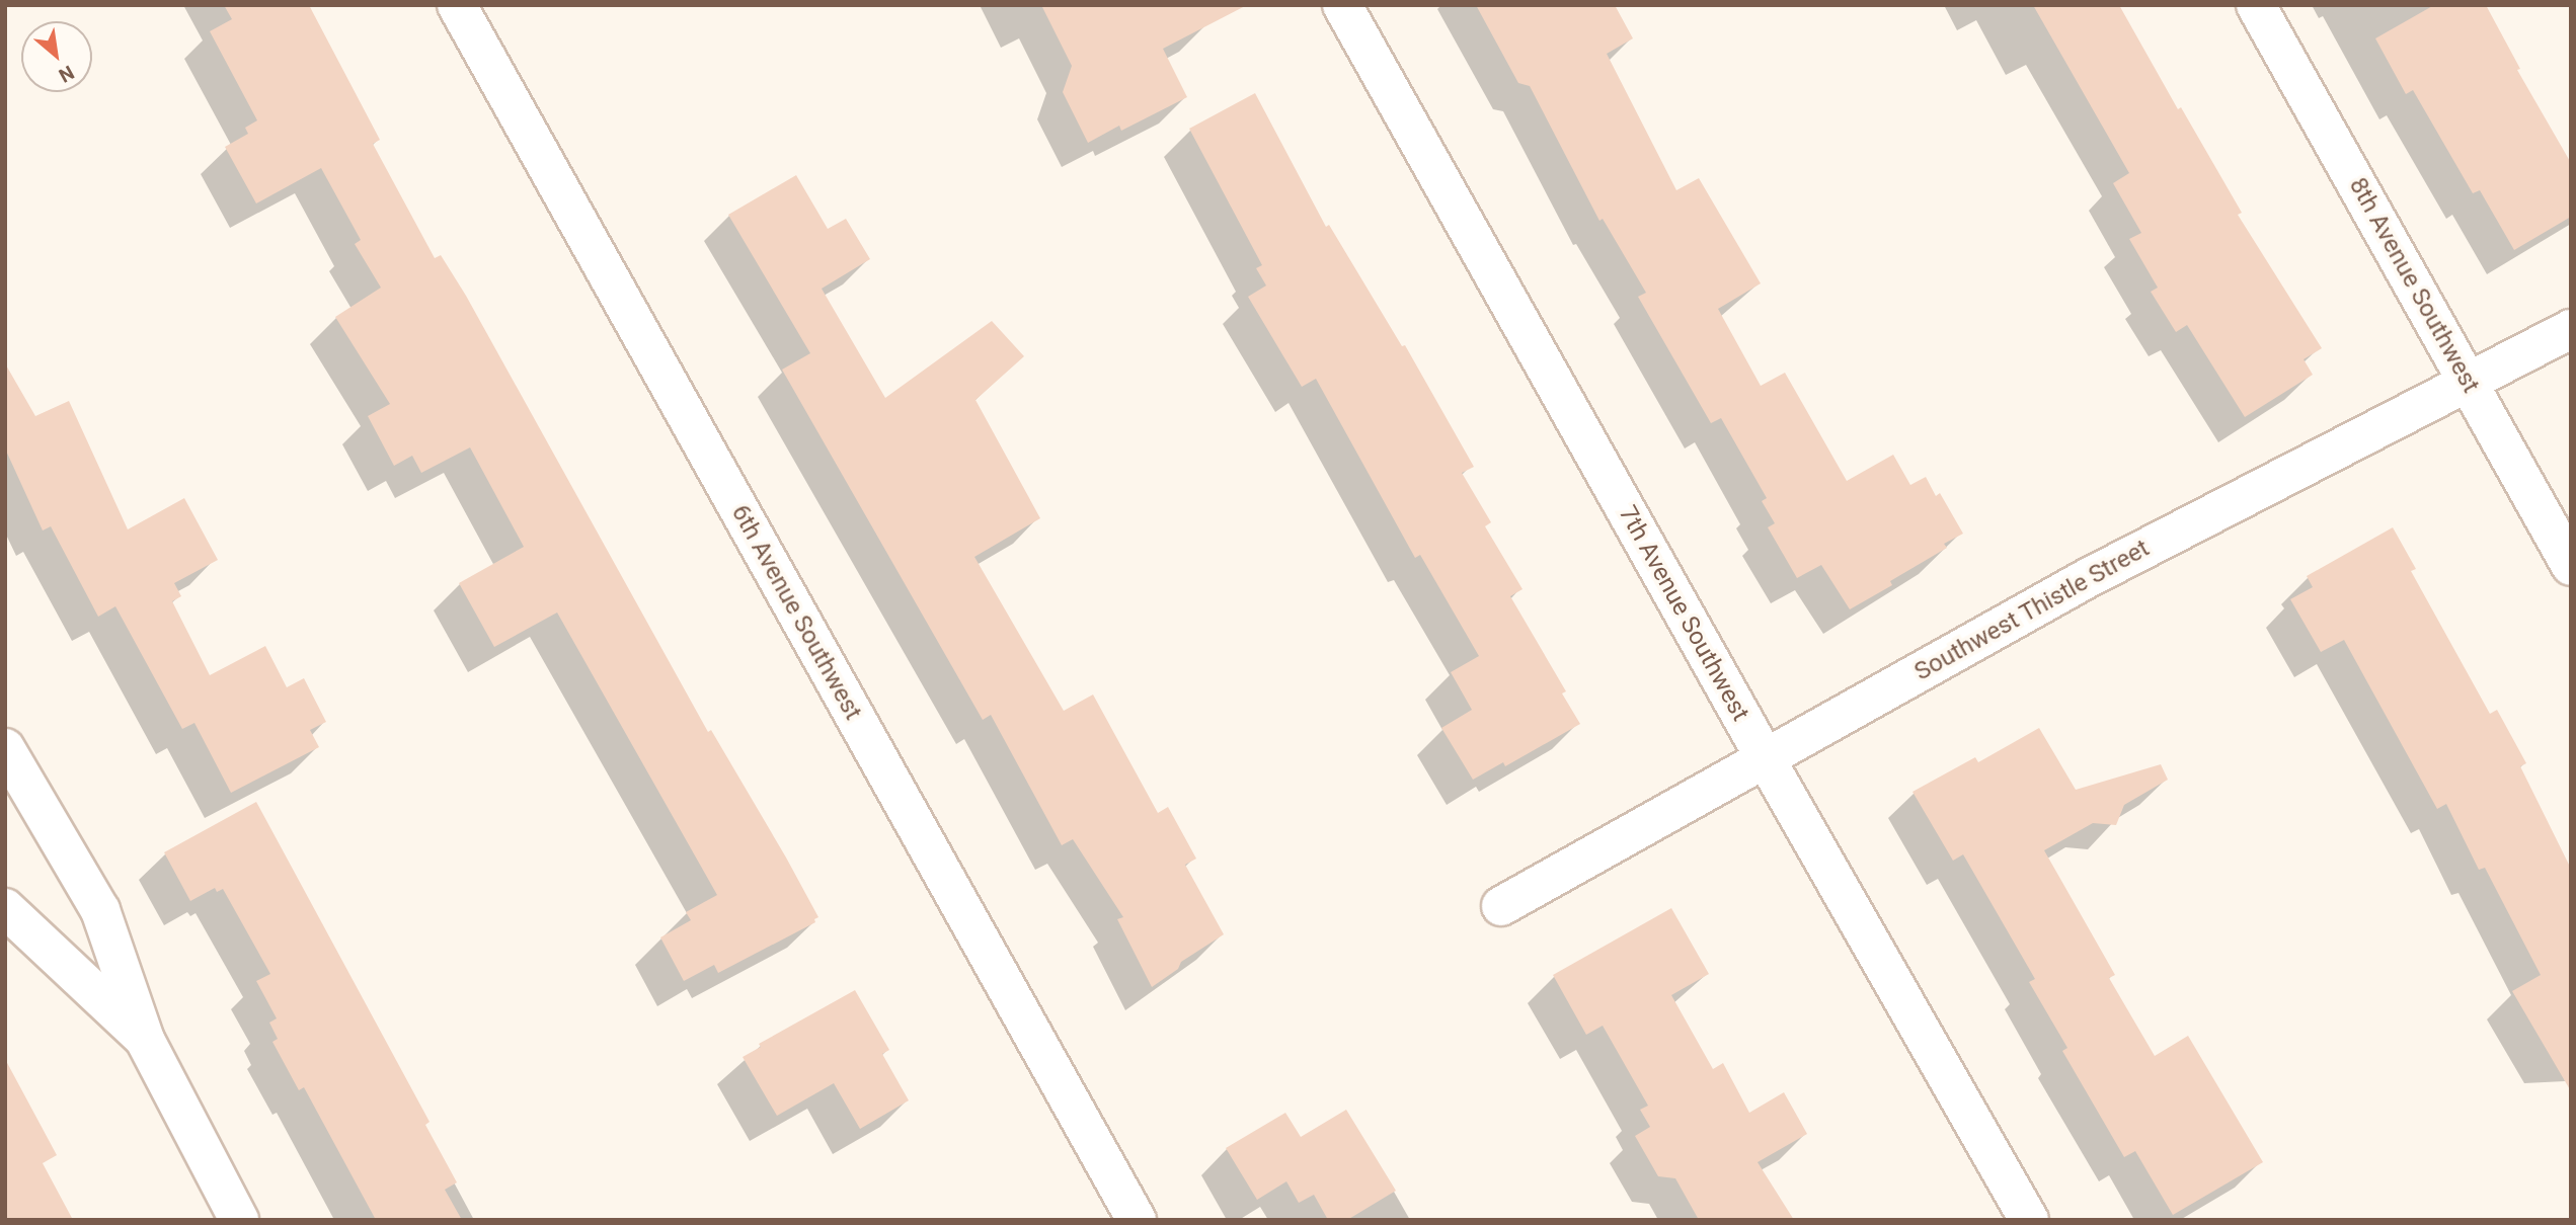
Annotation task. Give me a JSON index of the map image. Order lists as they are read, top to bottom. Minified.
{"streets":{"street":["8th Avenue Southwest","Southwest Thistle Street","6th Avenue Southwest","7th Avenue Southwest"]},"crossings":[["8th Avenue Southwest","Southwest Thistle Street"],["Southwest Thistle Street","7th Avenue Southwest"]],"north":"bottom right"}
